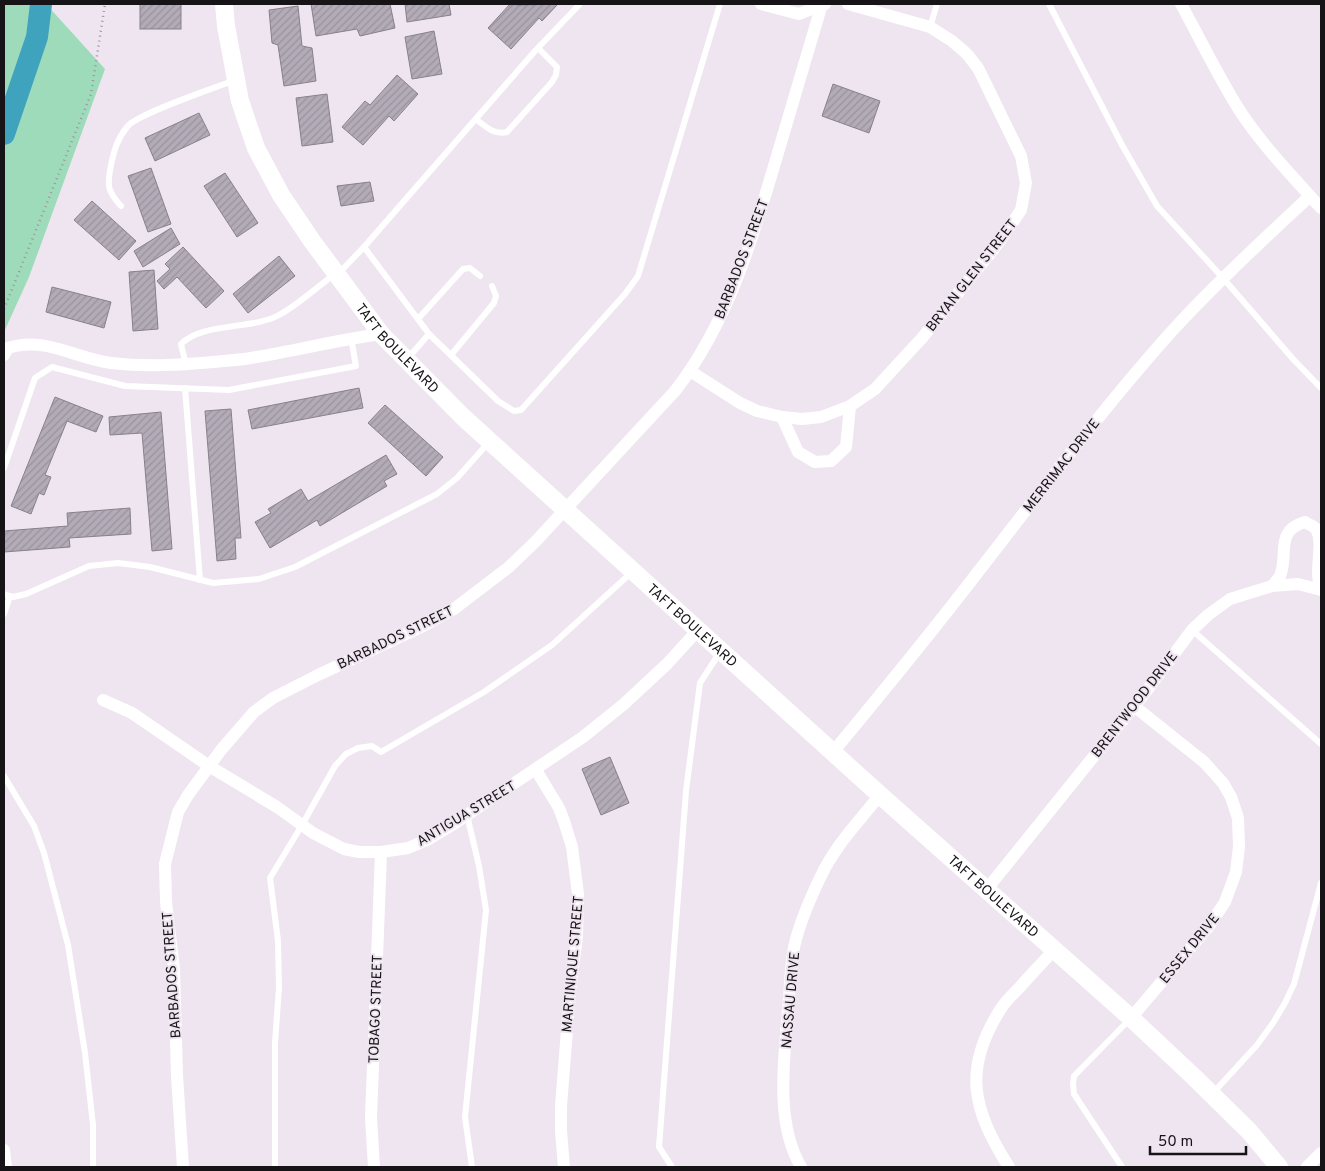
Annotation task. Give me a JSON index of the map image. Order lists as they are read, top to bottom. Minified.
{"streets":{"street":["BARBADOS STREET","BRYAN GLEN STREET","TAFT BOULEVARD","MERRIMAC DRIVE","BRENTWOOD DRIVE","ANTIGUA STREET","ESSEX DRIVE","MARTINIQUE STREET","NASSAU DRIVE","TOBAGO STREET"]},"crossings":[["BARBADOS STREET","BRYAN GLEN STREET"],["BARBADOS STREET","TAFT BOULEVARD"],["BARBADOS STREET","ANTIGUA STREET"],["TAFT BOULEVARD","MERRIMAC DRIVE"],["TAFT BOULEVARD","BRENTWOOD DRIVE"],["TAFT BOULEVARD","ANTIGUA STREET"],["TAFT BOULEVARD","ESSEX DRIVE"],["TAFT BOULEVARD","NASSAU DRIVE"],["BRENTWOOD DRIVE","ESSEX DRIVE"],["ANTIGUA STREET","MARTINIQUE STREET"],["ANTIGUA STREET","TOBAGO STREET"]],"scale_bar":"50 m"}
